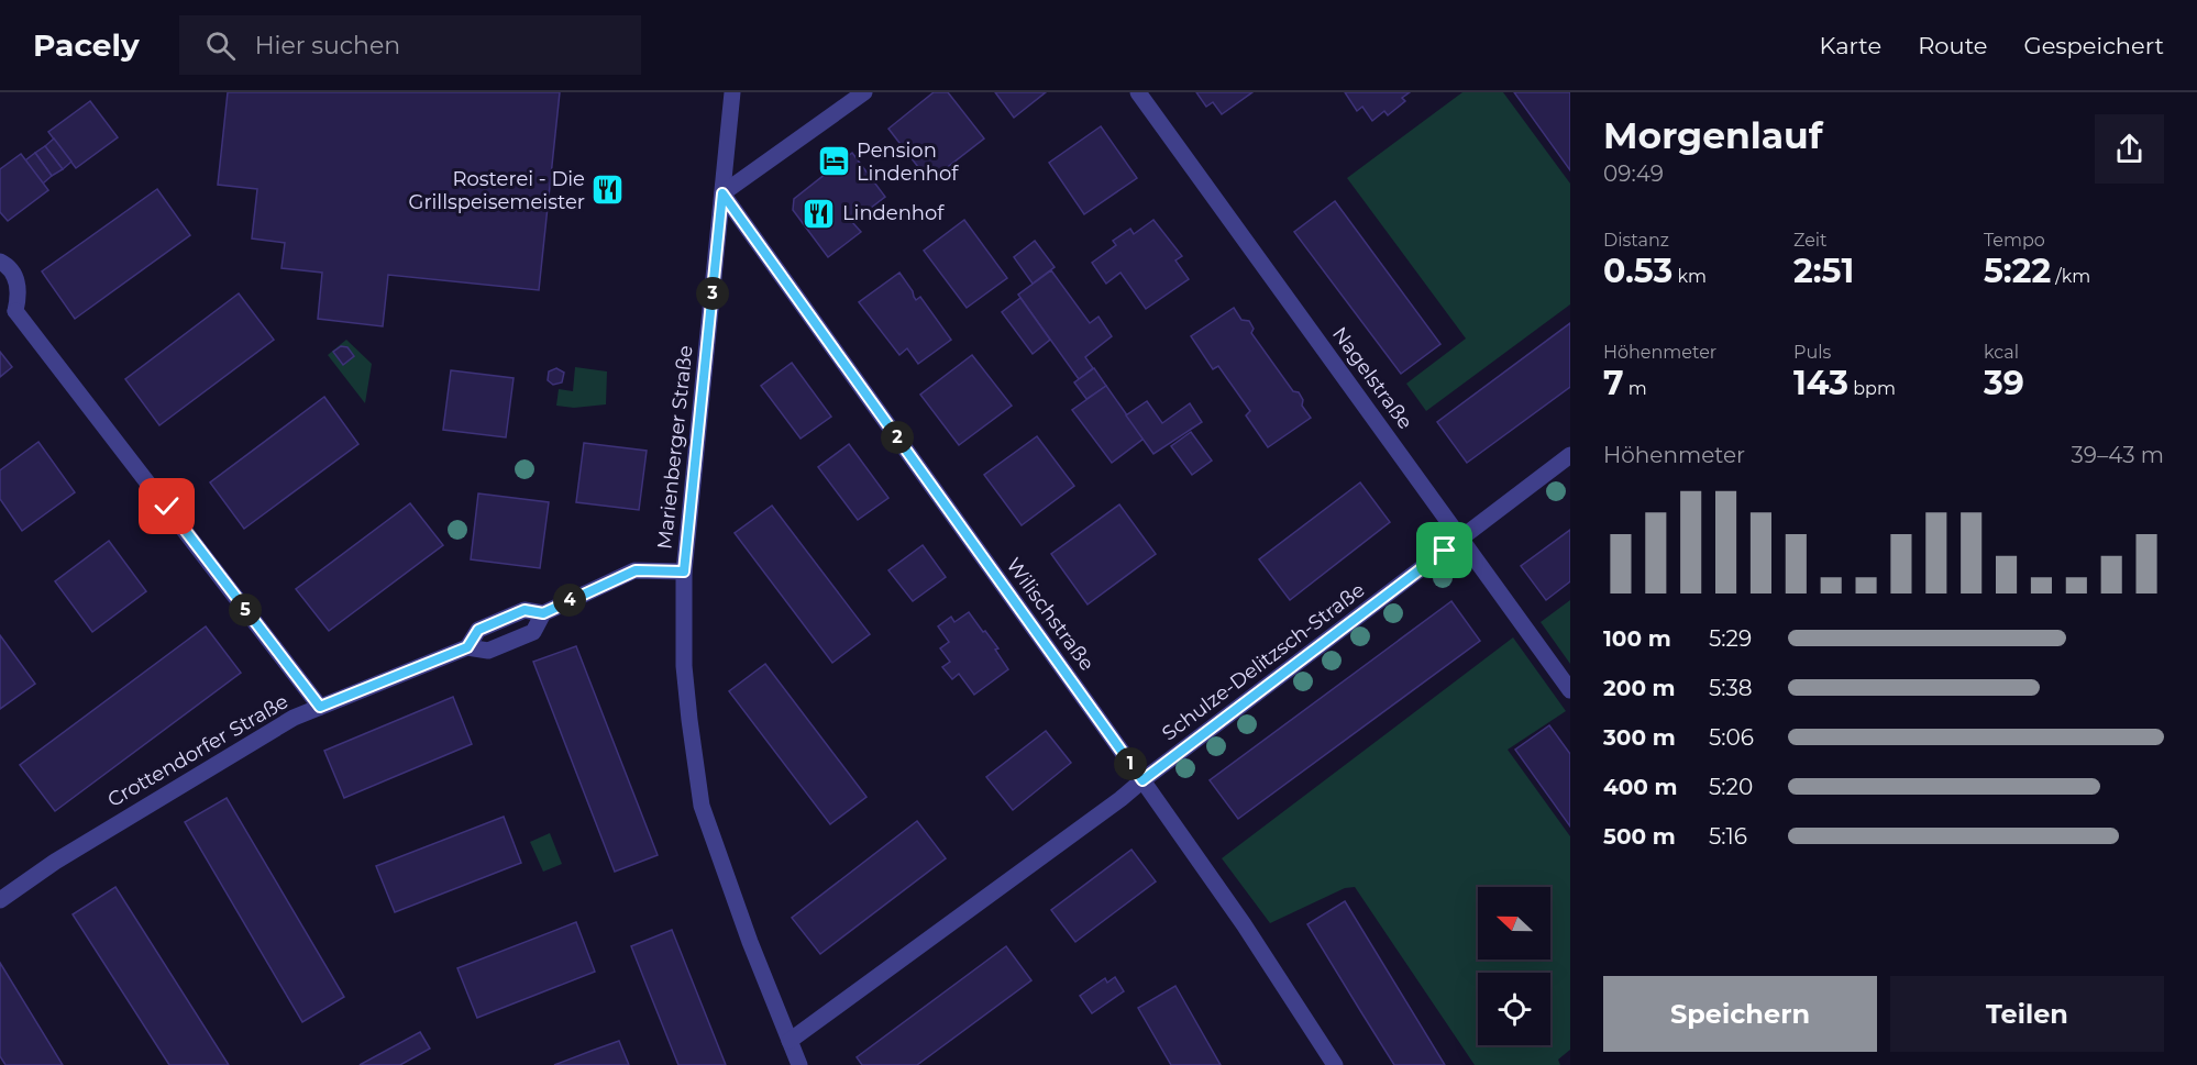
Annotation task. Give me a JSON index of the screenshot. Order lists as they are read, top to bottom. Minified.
{"streets":{"street":["Nagelstraße","Marienberger Straße","Wilischstraße","Schulze-Delitzsch-Straße","Crottendorfer Straße"]},"crossings":[["Nagelstraße","Schulze-Delitzsch-Straße"],["Marienberger Straße","Wilischstraße"],["Marienberger Straße","Schulze-Delitzsch-Straße"],["Marienberger Straße","Crottendorfer Straße"],["Wilischstraße","Schulze-Delitzsch-Straße"]],"places":{"hotel":["Pension Lindenhof"],"restaurant":["Rosterei - Die Grillspeisemeister","Lindenhof"]},"north":"left","page":{"header":"Pacely","search":"Hier suchen","nav":["Karte","Route","Gespeichert"],"heading":["Morgenlauf","09:49"],"stats":[["Distanz","0.53 km"],["Zeit","2:51"],["Tempo","5:22 /km"],["Höhenmeter","7 m"],["Puls","143 bpm"],["kcal","39"]],"pins":["3","2","4","5","1"],"chart":["Höhenmeter","39–43 m"],"list":[{"name":"100 m","note":"5:29"},{"name":"200 m","note":"5:38"},{"name":"300 m","note":"5:06"},{"name":"400 m","note":"5:20"},{"name":"500 m","note":"5:16"}],"buttons":["Speichern","Teilen"]}}
